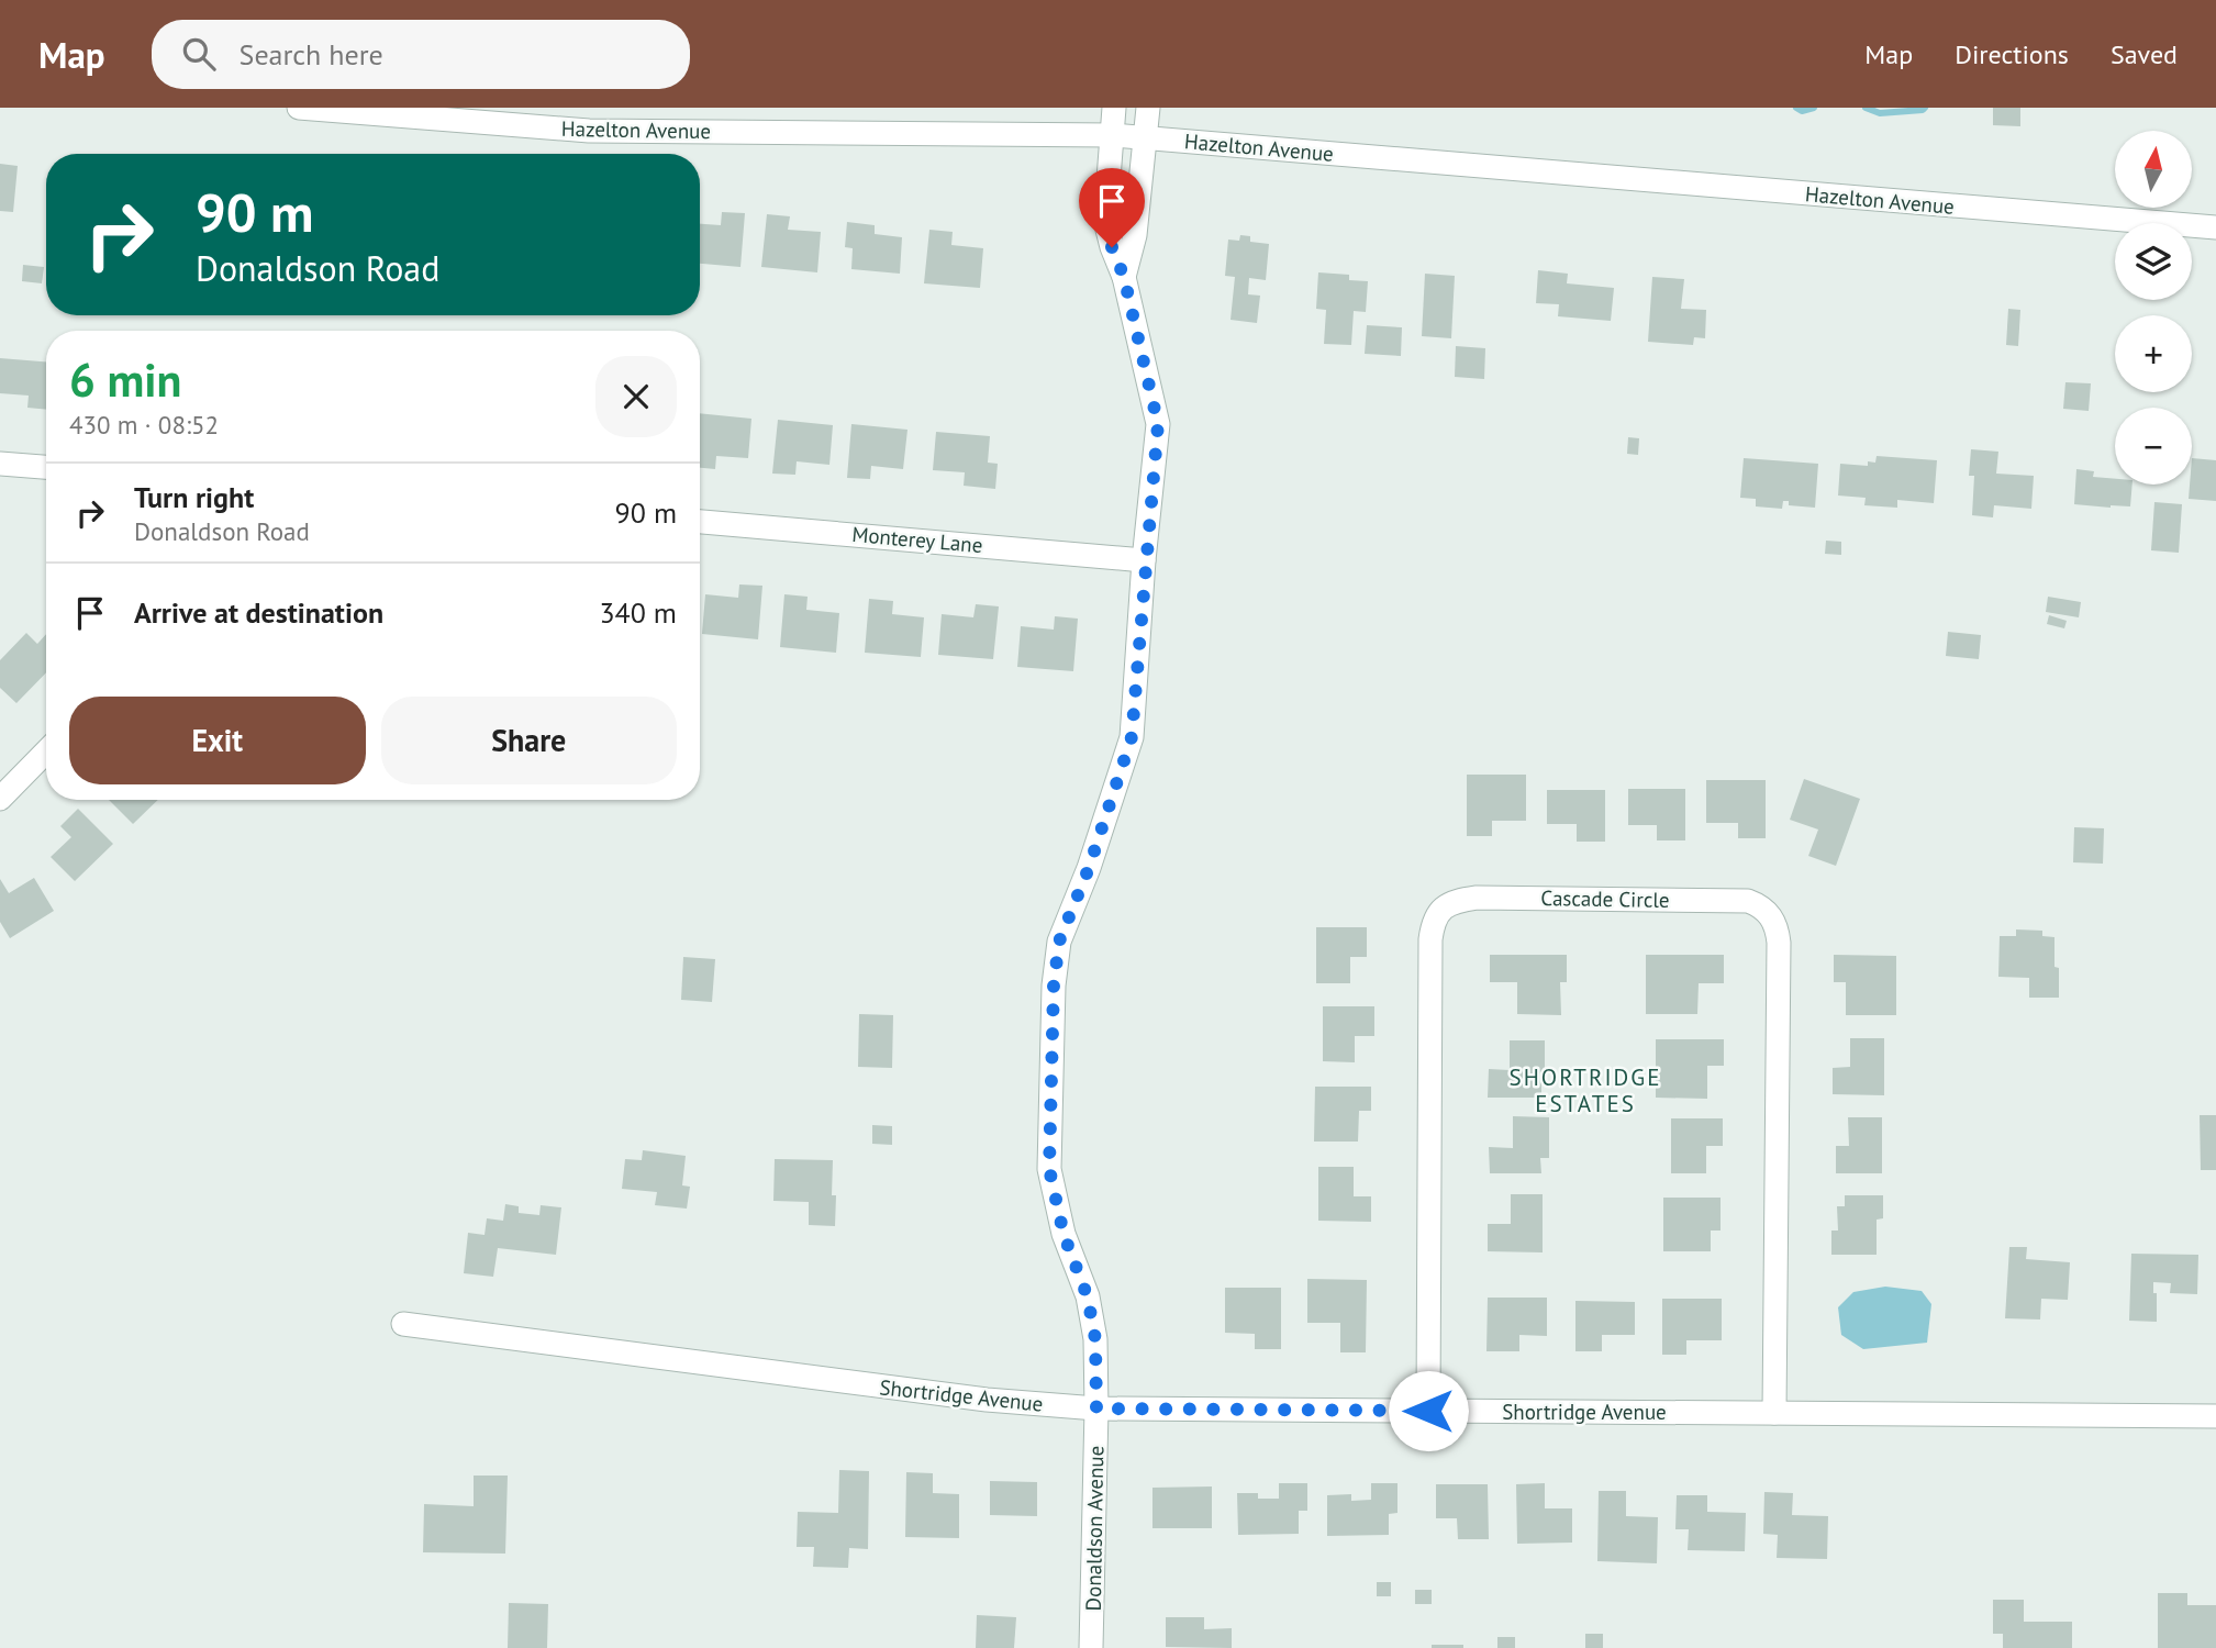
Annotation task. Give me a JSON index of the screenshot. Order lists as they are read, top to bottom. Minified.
{"streets":{"street":["Hazelton Avenue","Monterey Lane","Cascade Circle","Shortridge Avenue","Donaldson Avenue"]},"crossings":[["Hazelton Avenue","Donaldson Avenue"],["Monterey Lane","Donaldson Avenue"],["Cascade Circle","Shortridge Avenue"],["Shortridge Avenue","Donaldson Avenue"]],"districts":["SHORTRIDGE ESTATES"],"north":"top","page":{"header":"Map","search":"Search here","nav":["Map","Directions","Saved"],"map_buttons":["+","−"],"turn":["90 m","Donaldson Road"],"heading":["6 min","430 m · 08:52"],"list":[{"name":"Turn right","note":"Donaldson Road","value":"90 m"},{"name":"Arrive at destination","value":"340 m"}],"buttons":["Exit","Share"]}}
